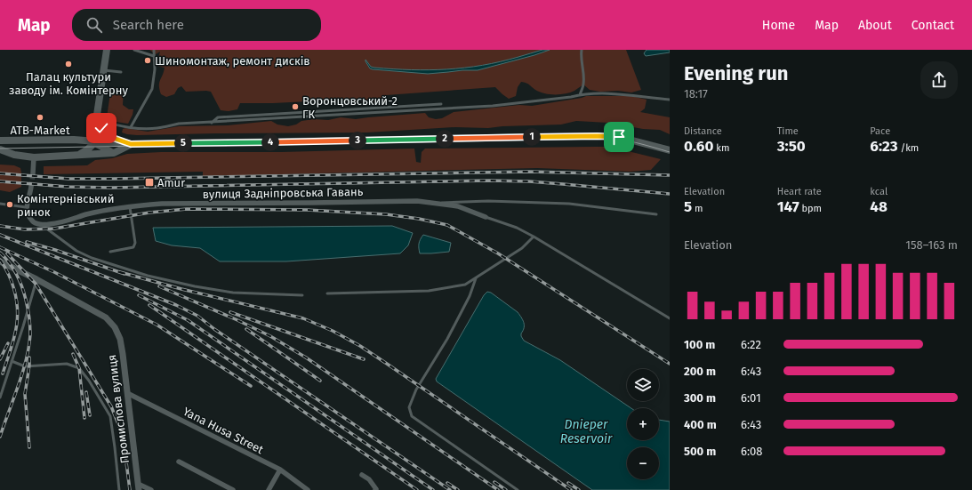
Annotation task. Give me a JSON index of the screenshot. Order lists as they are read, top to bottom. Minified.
{"streets":{"street":["вулиця Задніпровська Гавань","Промислова вулиця","Yana Husa Street"]},"crossings":[["Промислова вулиця","Yana Husa Street"]],"water":["Dnieper Reservoir"],"places":{"other":["Шиномонтаж, ремонт дисків","Палац культури заводу ім. Комінтерну","Воронцовський-2 ГК","ATB-Market","Комінтернівський ринок"],"transit":["Amur"]},"page":{"header":"Map","search":"Search here","nav":["Home","Map","About","Contact"],"heading":["Evening run","18:17"],"stats":[["Distance","0.60 km"],["Time","3:50"],["Pace","6:23 /km"],["Elevation","5 m"],["Heart rate","147 bpm"],["kcal","48"]],"pins":["1","2","3","4","5"],"chart":["Elevation","158–163 m"],"list":[{"name":"100 m","note":"6:22"},{"name":"200 m","note":"6:43"},{"name":"300 m","note":"6:01"},{"name":"400 m","note":"6:43"},{"name":"500 m","note":"6:08"}],"map_buttons":["+","−"]}}
